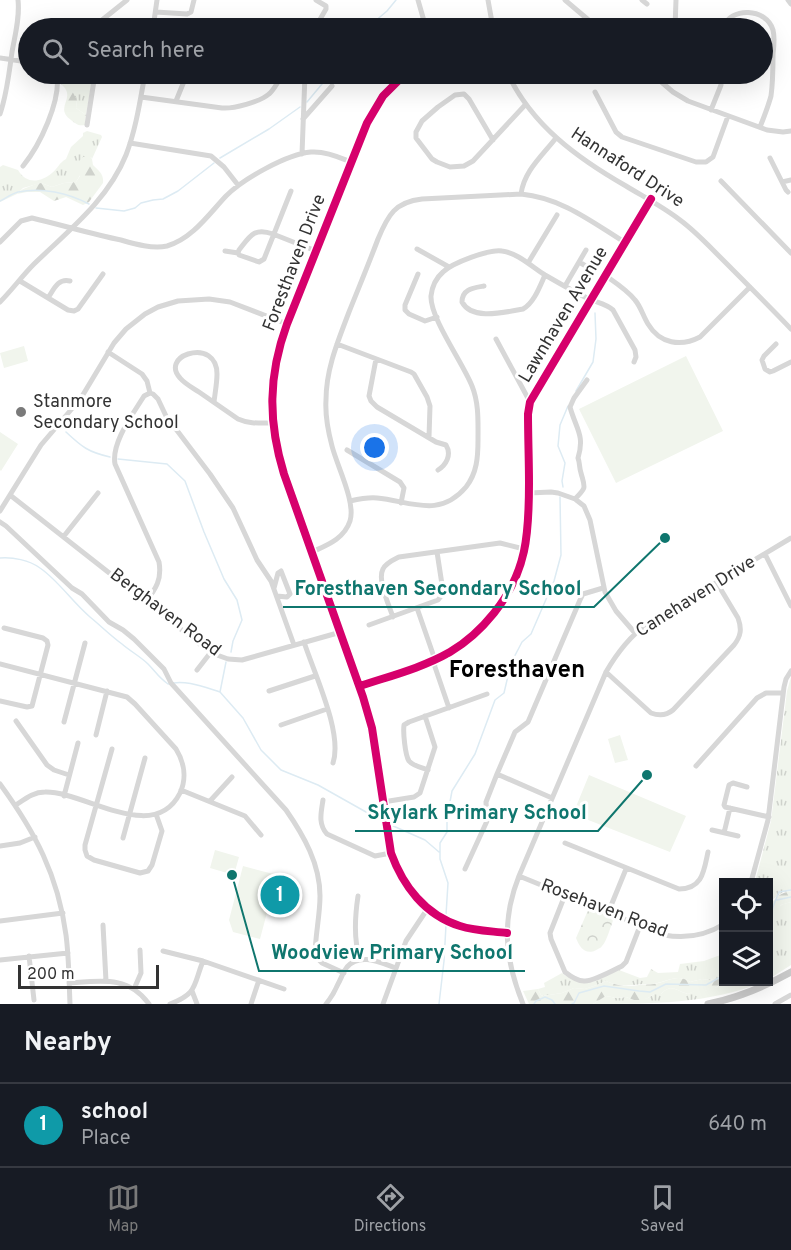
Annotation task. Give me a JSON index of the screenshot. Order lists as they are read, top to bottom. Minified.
{"streets":{"street":["Hannaford Drive","Foresthaven Drive","Lawnhaven Avenue","Canehaven Drive","Berghaven Road","Rosehaven Road"]},"crossings":[["Hannaford Drive","Lawnhaven Avenue"],["Foresthaven Drive","Lawnhaven Avenue"],["Foresthaven Drive","Canehaven Drive"],["Foresthaven Drive","Berghaven Road"],["Canehaven Drive","Rosehaven Road"]],"districts":["Foresthaven"],"places":["Stanmore Secondary School","Foresthaven Secondary School","Skylark Primary School","Woodview Primary School"],"scale_bar":"200 m","page":{"search":"Search here","pins":"1","scale":"200 m","heading":"Nearby","list":[{"mark":"1","name":"school","note":"Place","value":"640 m"}],"nav":["Map","Directions","Saved"]}}
